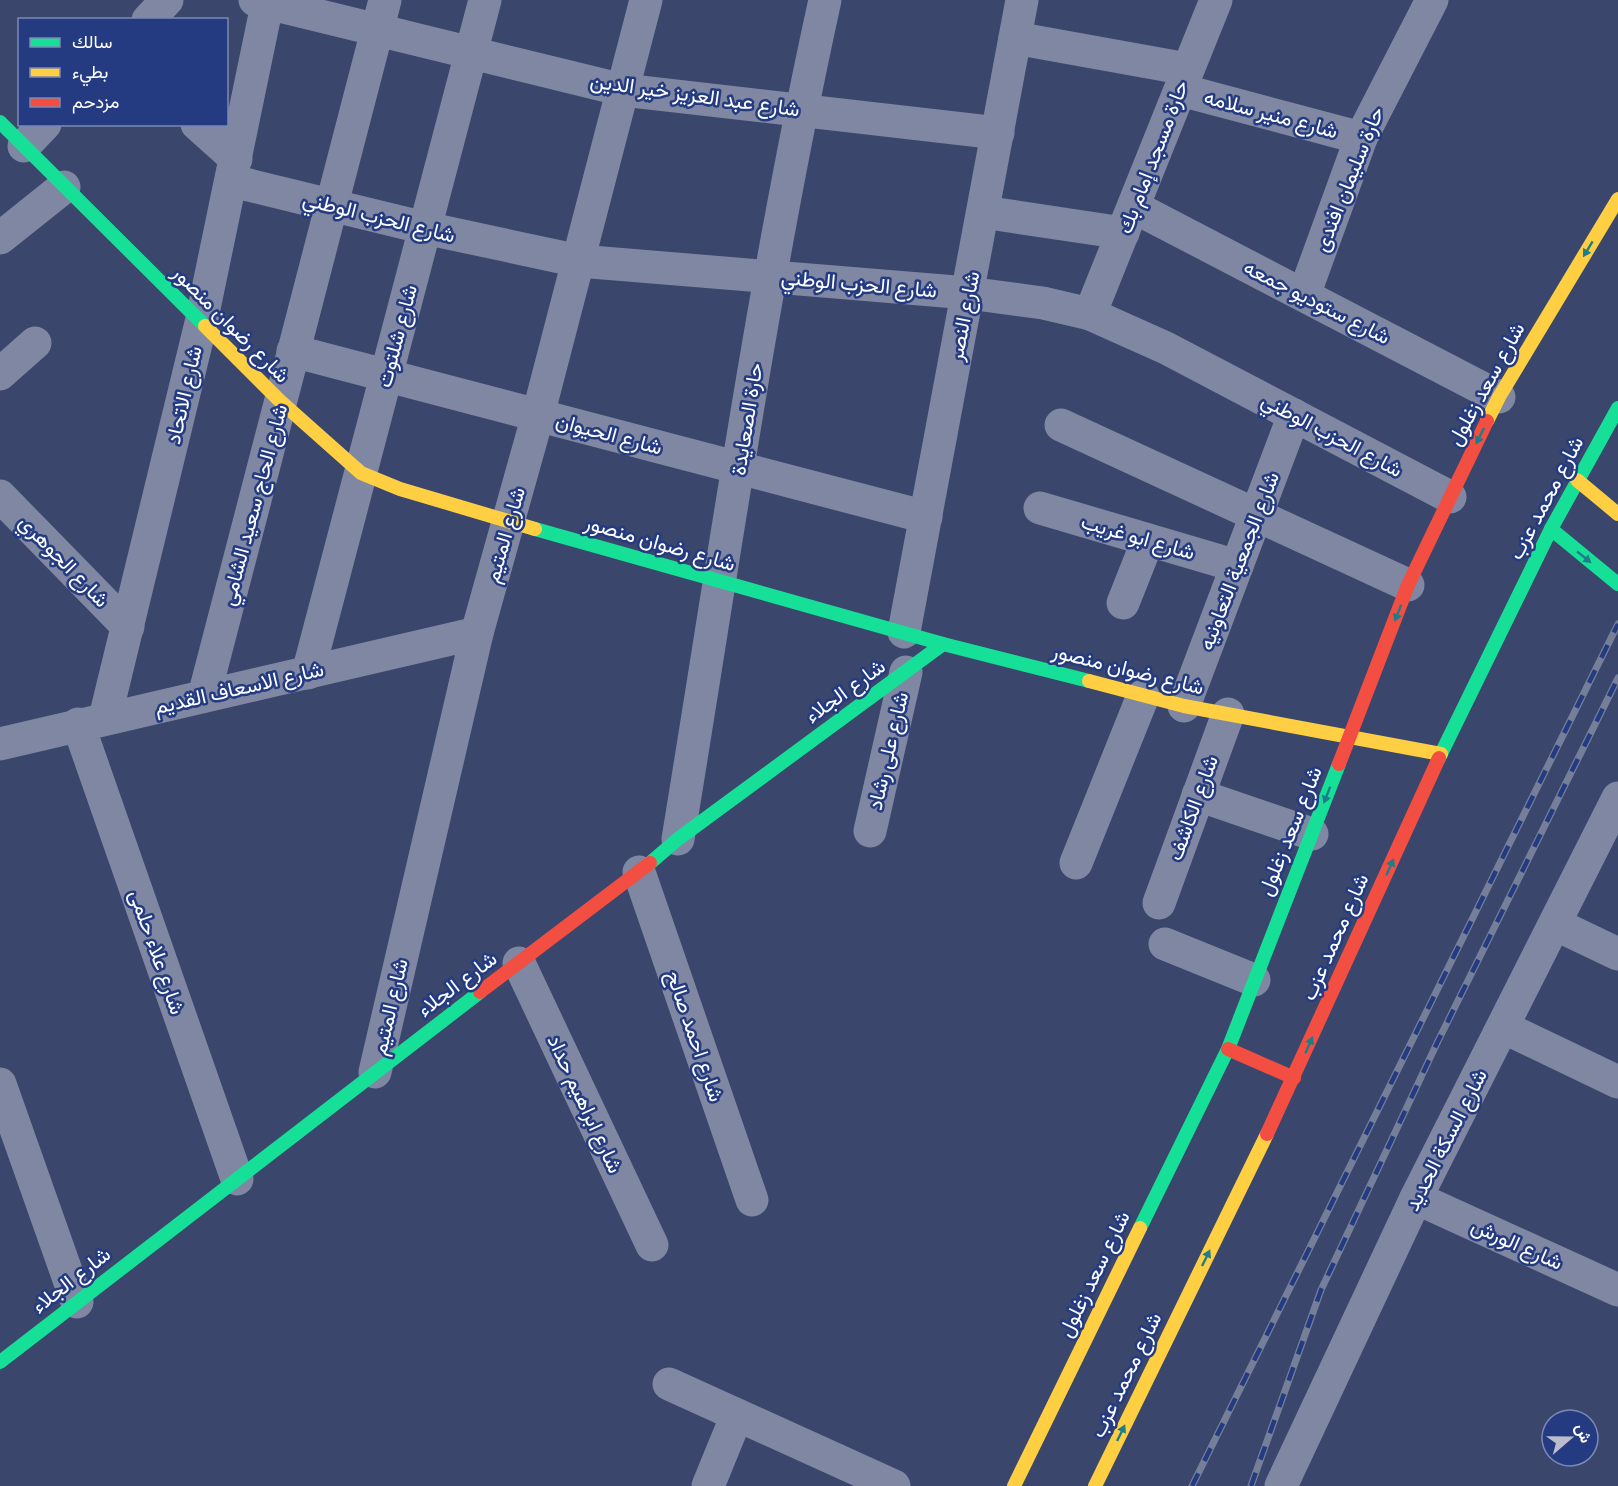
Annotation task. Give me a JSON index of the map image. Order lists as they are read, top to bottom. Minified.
{"streets":{"street":["شارع عبد العزيز خير الدين","شارع منير سلامه","حارة مسجد إمام بك","حارة سليمان افندى","شارع الحزب الوطني","شارع ستوديو جمعه","شارع النصر","شارع رضوان منصور","شارع شلتوت","شارع سعد زغلول","شارع الاتحاد","حارة الصعايدة","شارع الحيوان","شارع محمد عزب","شارع الحاج سعيد الشامي","شارع المتيم","شارع ابو غريب","شارع الجوهري","شارع الجمعية التعاونيه","شارع الاسعاف القديم","شارع الجلاء","شارع على رشاد","شارع الكاشف","شارع علاء حلمى","شارع احمد صالح","شارع ابراهيم حداد","شارع السكة الحديد","شارع الورش"]},"crossings":[["شارع عبد العزيز خير الدين","شارع النصر"],["شارع عبد العزيز خير الدين","شارع شلتوت"],["شارع عبد العزيز خير الدين","شارع الاتحاد"],["شارع عبد العزيز خير الدين","حارة الصعايدة"],["شارع عبد العزيز خير الدين","شارع الحاج سعيد الشامي"],["شارع عبد العزيز خير الدين","شارع المتيم"],["شارع منير سلامه","حارة مسجد إمام بك"],["شارع منير سلامه","حارة سليمان افندى"],["شارع منير سلامه","شارع النصر"],["حارة مسجد إمام بك","شارع الحزب الوطني"],["حارة مسجد إمام بك","شارع ستوديو جمعه"],["حارة سليمان افندى","شارع ستوديو جمعه"],["شارع الحزب الوطني","شارع النصر"],["شارع الحزب الوطني","شارع شلتوت"],["شارع الحزب الوطني","شارع سعد زغلول"],["شارع الحزب الوطني","شارع الاتحاد"],["شارع الحزب الوطني","حارة الصعايدة"],["شارع الحزب الوطني","شارع الحاج سعيد الشامي"],["شارع الحزب الوطني","شارع المتيم"],["شارع الحزب الوطني","شارع الجمعية التعاونيه"],["شارع ستوديو جمعه","شارع النصر"],["شارع ستوديو جمعه","شارع سعد زغلول"],["شارع النصر","شارع رضوان منصور"],["شارع النصر","شارع الحيوان"],["شارع رضوان منصور","شارع شلتوت"],["شارع رضوان منصور","شارع سعد زغلول"],["شارع رضوان منصور","شارع الاتحاد"],["شارع رضوان منصور","حارة الصعايدة"],["شارع رضوان منصور","شارع محمد عزب"],["شارع رضوان منصور","شارع الحاج سعيد الشامي"],["شارع رضوان منصور","شارع المتيم"],["شارع رضوان منصور","شارع الجمعية التعاونيه"],["شارع رضوان منصور","شارع الجلاء"],["شارع رضوان منصور","شارع الكاشف"],["شارع شلتوت","شارع الحيوان"],["شارع شلتوت","شارع الاسعاف القديم"],["شارع الاتحاد","شارع الجوهري"],["شارع الاتحاد","شارع الاسعاف القديم"],["شارع الاتحاد","شارع علاء حلمى"],["حارة الصعايدة","شارع الحيوان"],["حارة الصعايدة","شارع الجلاء"],["شارع الحيوان","شارع الحاج سعيد الشامي"],["شارع الحيوان","شارع المتيم"],["شارع الحاج سعيد الشامي","شارع الاسعاف القديم"],["شارع المتيم","شارع الاسعاف القديم"],["شارع المتيم","شارع الجلاء"],["شارع ابو غريب","شارع الجمعية التعاونيه"],["شارع الاسعاف القديم","شارع علاء حلمى"],["شارع الجلاء","شارع على رشاد"],["شارع الجلاء","شارع علاء حلمى"],["شارع الجلاء","شارع احمد صالح"],["شارع الجلاء","شارع ابراهيم حداد"],["شارع السكة الحديد","شارع الورش"]],"one_way":["شارع سعد زغلول","شارع محمد عزب"],"legend":["سالك","بطيء","مزدحم"],"north":"right"}
